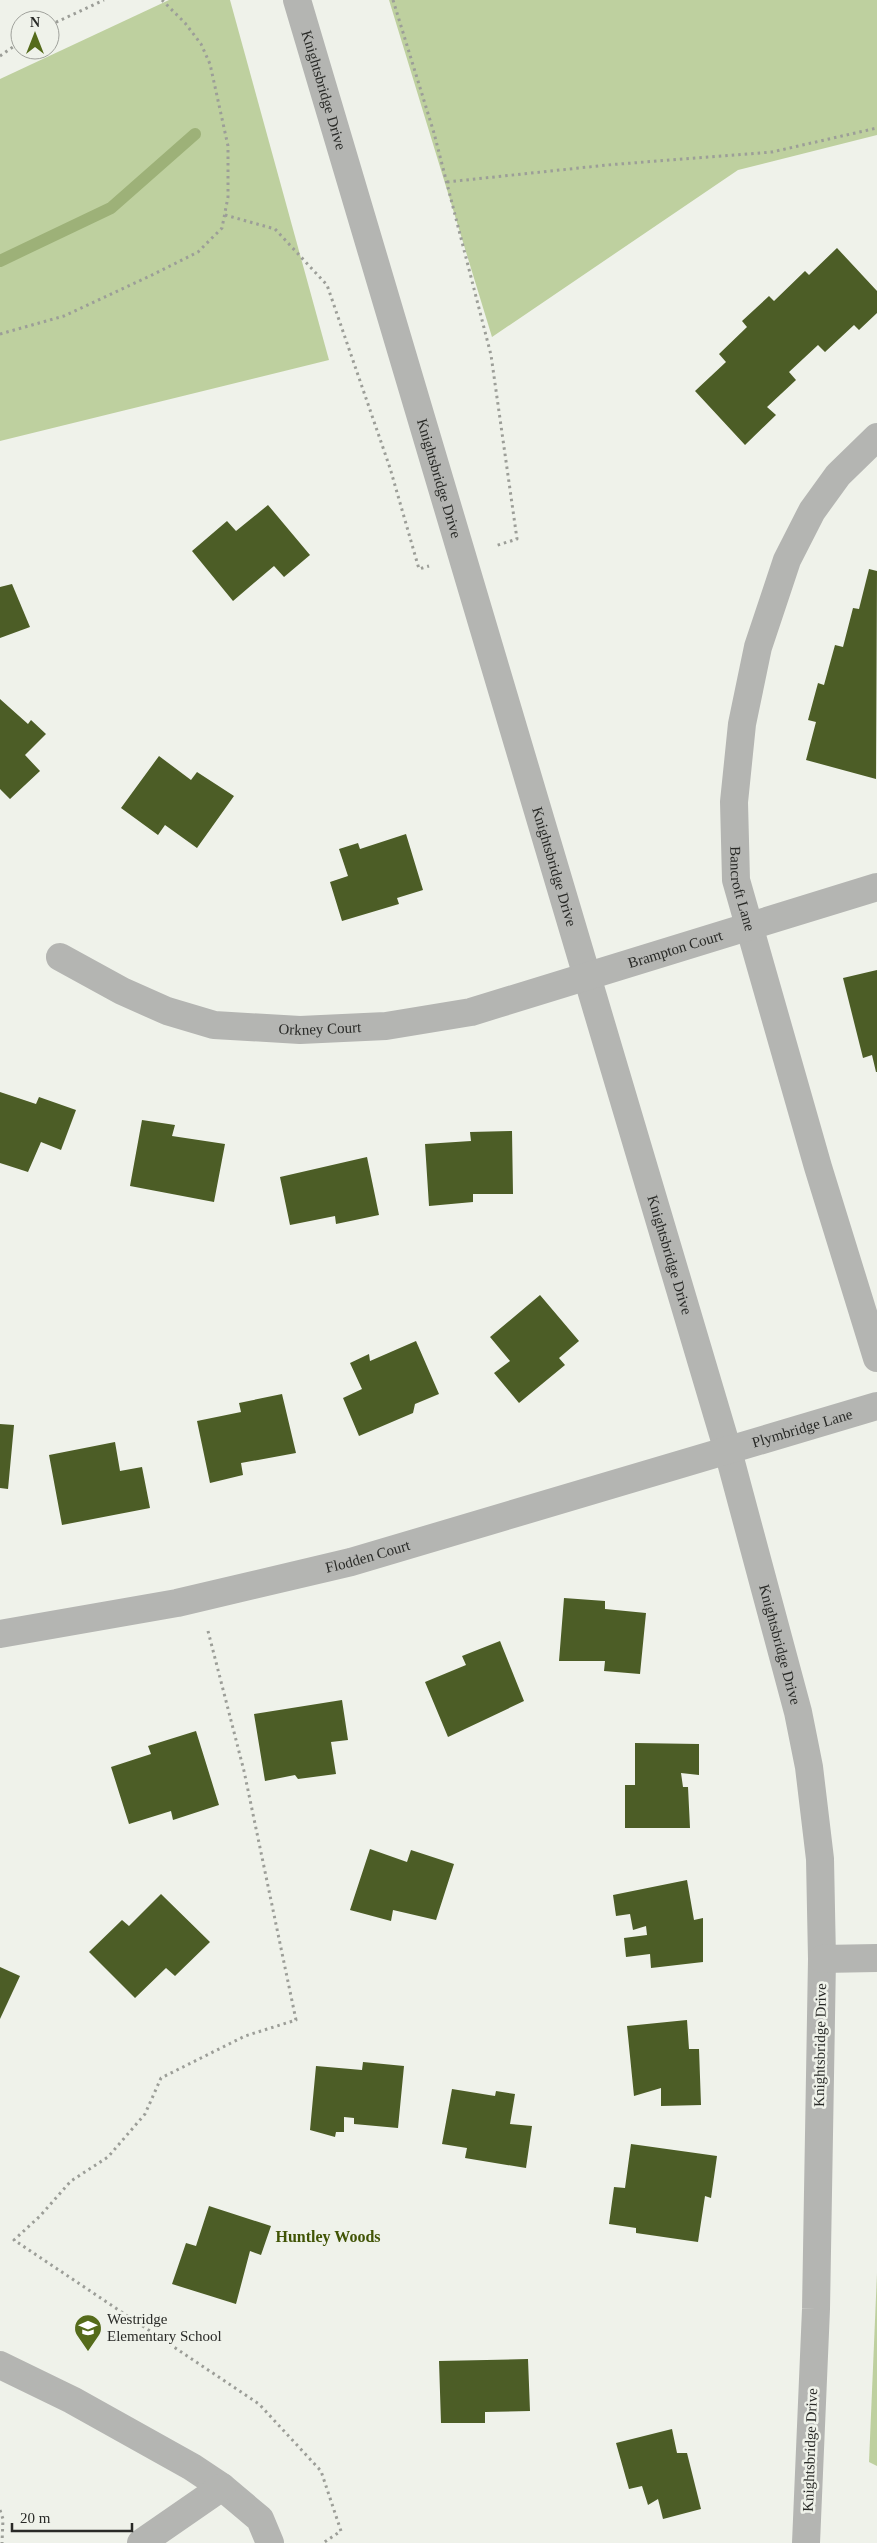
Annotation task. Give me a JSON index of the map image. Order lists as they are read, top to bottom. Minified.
{"streets":{"street":["Knightsbridge Drive","Bancroft Lane","Brampton Court","Orkney Court","Plymbridge Lane","Flodden Court"]},"crossings":[["Knightsbridge Drive","Brampton Court"],["Knightsbridge Drive","Orkney Court"],["Knightsbridge Drive","Plymbridge Lane"],["Knightsbridge Drive","Flodden Court"],["Bancroft Lane","Brampton Court"],["Brampton Court","Orkney Court"],["Plymbridge Lane","Flodden Court"]],"districts":["Huntley Woods"],"places":{"school or university":["Westridge Elementary School"]},"scale_bar":"20 m","north":"top"}
